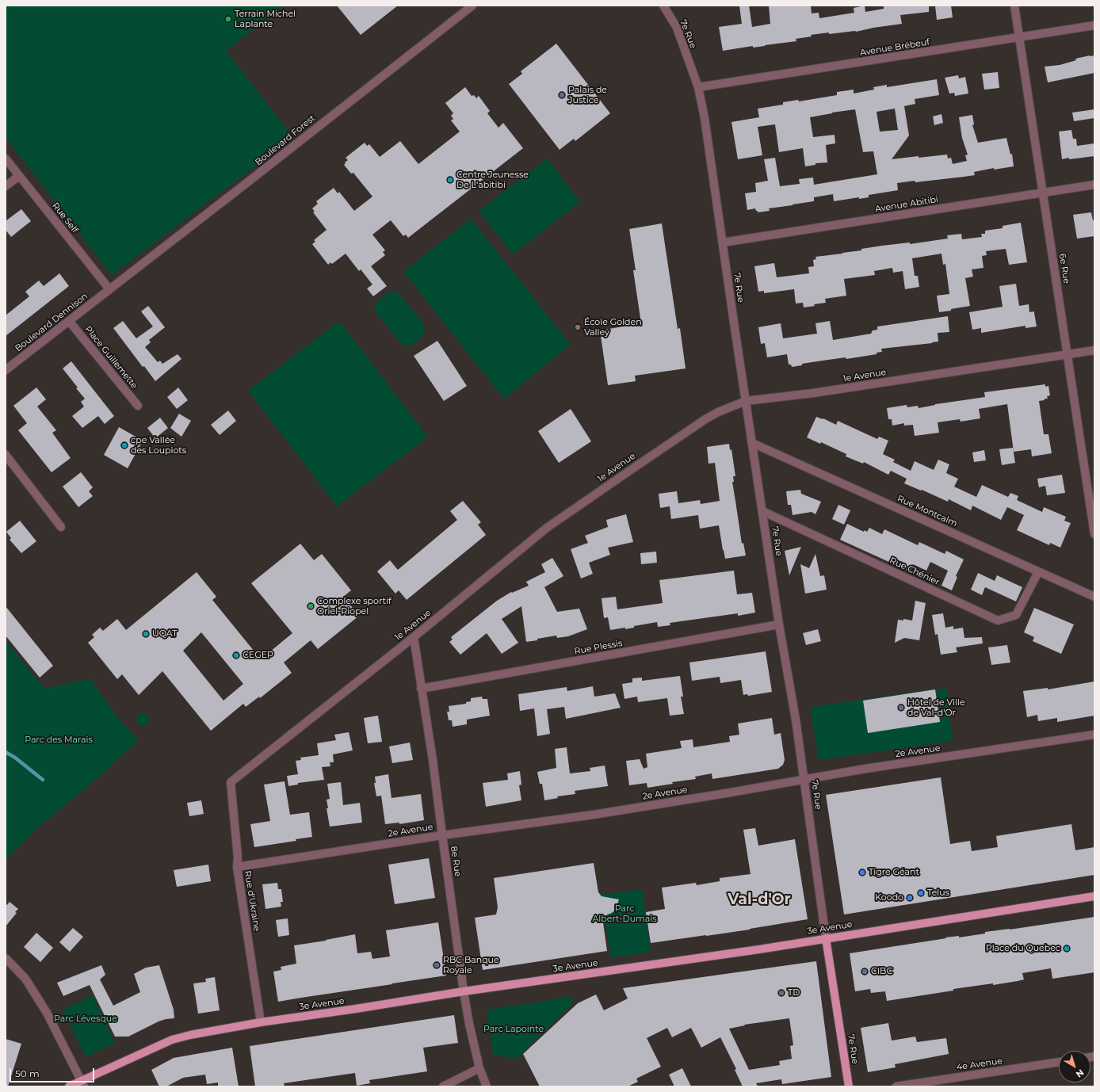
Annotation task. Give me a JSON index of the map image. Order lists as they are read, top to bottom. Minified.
{"streets":{"main road":["7e Rue","3e Avenue"],"street":["Avenue Brébeuf","Boulevard Forest","Avenue Abitibi","Rue Self","6e Rue","Boulevard Dennison","Place Guillemette","1e Avenue","Rue Montcalm","Rue Chénier","Rue Plessis","2e Avenue","8e Rue","Rue d'Ukraine","4e Avenue"]},"crossings":[["7e Rue","Avenue Brébeuf"],["7e Rue","Avenue Abitibi"],["7e Rue","1e Avenue"],["7e Rue","Rue Montcalm"],["7e Rue","Rue Chénier"],["7e Rue","Rue Plessis"],["7e Rue","2e Avenue"],["7e Rue","3e Avenue"],["Avenue Brébeuf","6e Rue"],["Boulevard Forest","Rue Self"],["Boulevard Forest","Boulevard Dennison"],["Avenue Abitibi","6e Rue"],["Rue Self","Boulevard Dennison"],["6e Rue","1e Avenue"],["Boulevard Dennison","Place Guillemette"],["1e Avenue","8e Rue"],["1e Avenue","Rue d'Ukraine"],["Rue Montcalm","Rue Chénier"],["Rue Plessis","8e Rue"],["2e Avenue","8e Rue"],["2e Avenue","Rue d'Ukraine"],["8e Rue","3e Avenue"],["Rue d'Ukraine","3e Avenue"]],"districts":["Val-d'Or"],"parks":["Parc des Marais","Parc Albert-Dumais","Parc Lévesque","Parc Lapointe"],"places":["Terrain Michel Laplante","Palais de Justice","Centre Jeunesse De L'abitibi","École Golden Valley","cpe Vallée des Loupiots","Complexe sportif Oriel-Riopel","UQAT","CEGEP","Hôtel de Ville de Val-d'Or","Tigre Géant","Telus","Koodo","Place du Quebec","RBC Banque Royale","CIBC","TD"],"scale_bar":"50 m","north":"bottom right"}
